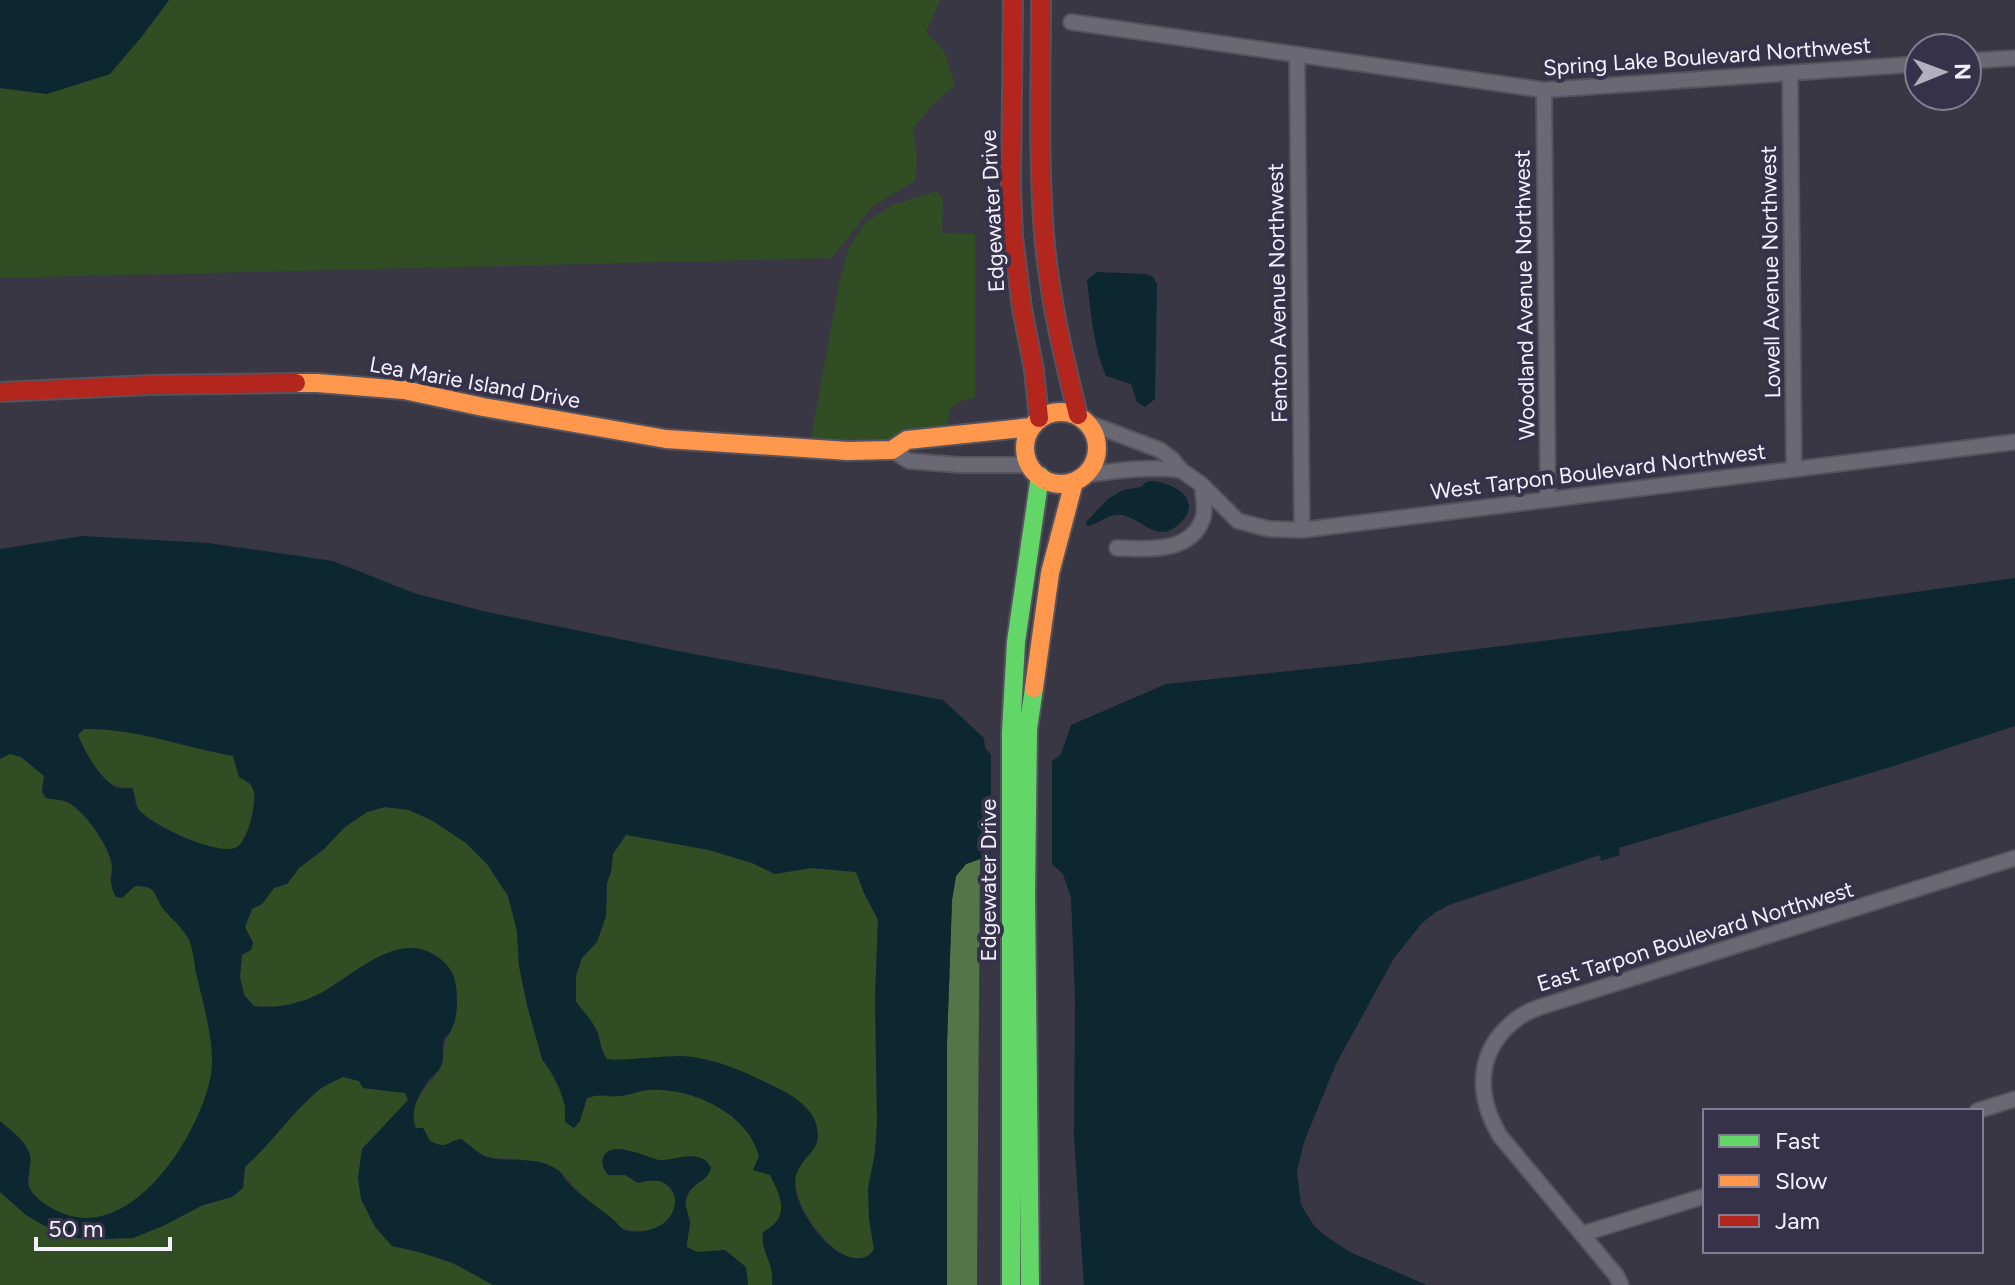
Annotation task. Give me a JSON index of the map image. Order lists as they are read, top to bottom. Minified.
{"streets":{"street":["Spring Lake Boulevard Northwest","Edgewater Drive","Lowell Avenue Northwest","Fenton Avenue Northwest","Woodland Avenue Northwest","Lea Marie Island Drive","West Tarpon Boulevard Northwest","East Tarpon Boulevard Northwest"]},"crossings":[["Spring Lake Boulevard Northwest","Lowell Avenue Northwest"],["Spring Lake Boulevard Northwest","Fenton Avenue Northwest"],["Spring Lake Boulevard Northwest","Woodland Avenue Northwest"],["Edgewater Drive","Lea Marie Island Drive"],["Edgewater Drive","West Tarpon Boulevard Northwest"],["Lowell Avenue Northwest","West Tarpon Boulevard Northwest"],["Fenton Avenue Northwest","West Tarpon Boulevard Northwest"],["Woodland Avenue Northwest","West Tarpon Boulevard Northwest"],["Lea Marie Island Drive","West Tarpon Boulevard Northwest"]],"legend":["Fast","Slow","Jam"],"scale_bar":"50 m","north":"right"}
